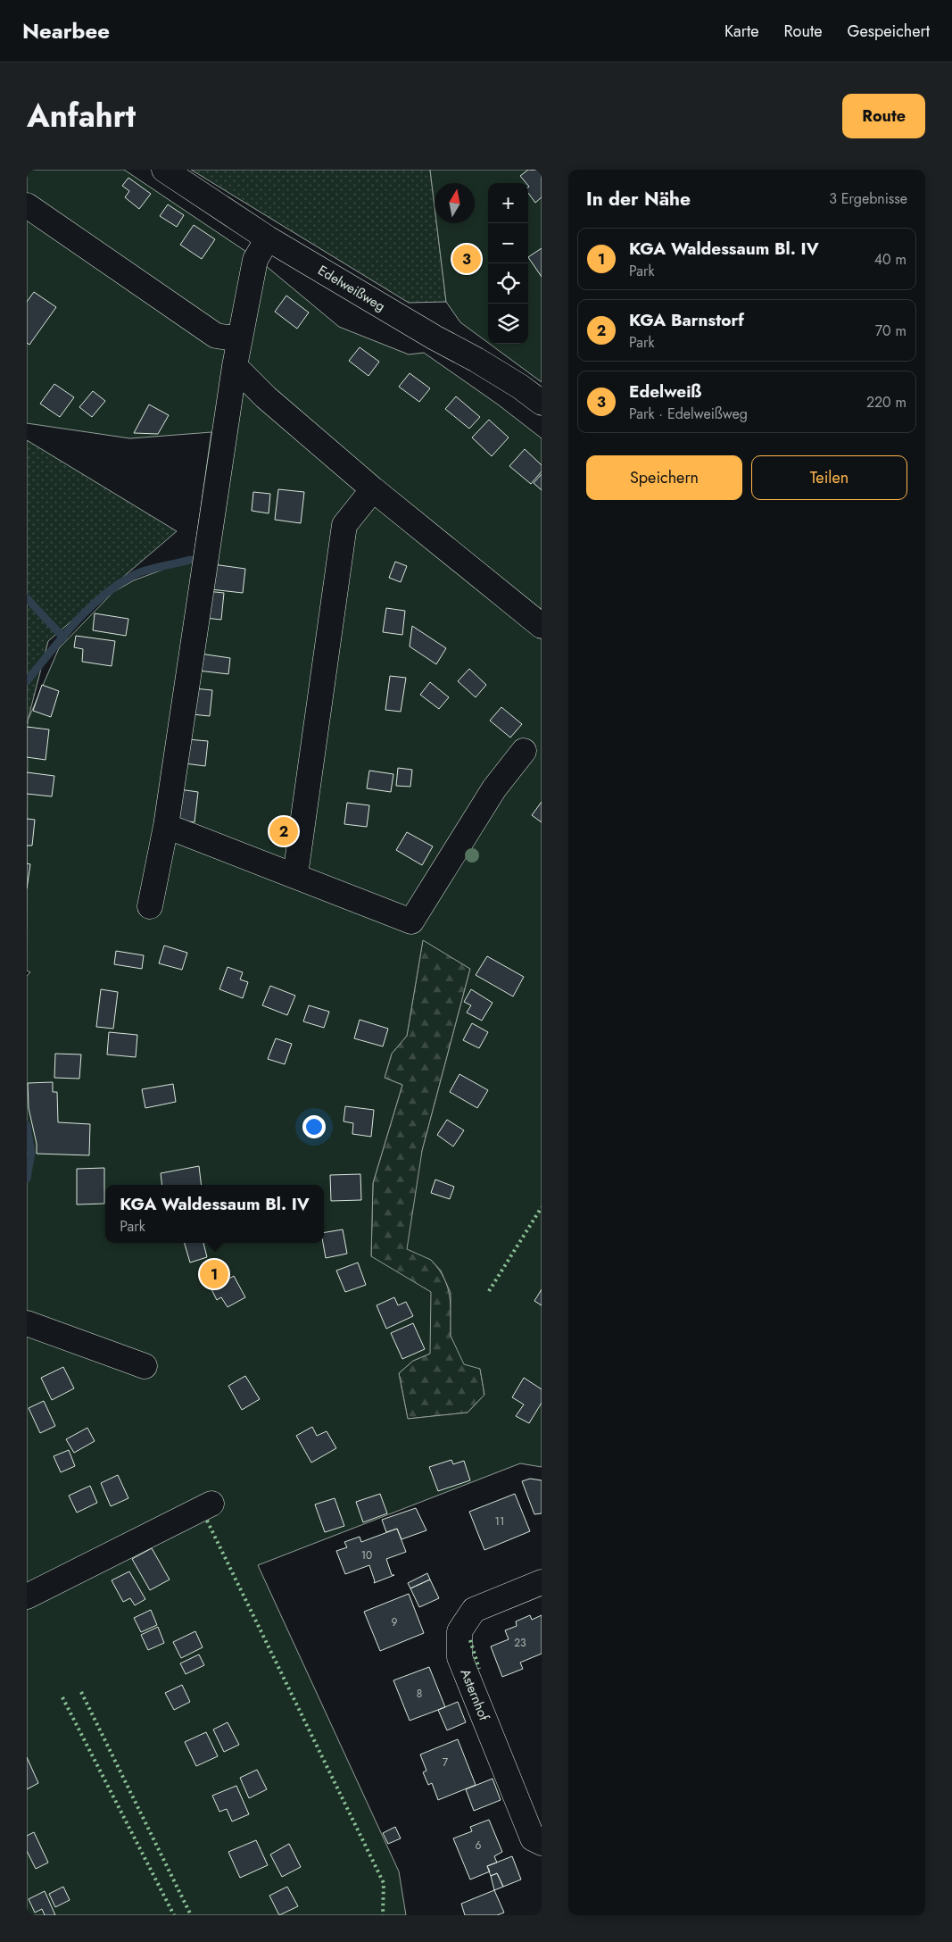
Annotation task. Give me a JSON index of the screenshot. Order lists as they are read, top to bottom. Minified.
{"streets":{"street":["Edelweißweg","Asternhof"]},"house_numbers":["11","10","9","23","8","7","6"],"north":"top","page":{"header":"Nearbee","nav":["Karte","Route","Gespeichert"],"title":"Anfahrt","buttons":["Route",["Speichern","Teilen"]],"heading":["In der Nähe","3 Ergebnisse"],"map_buttons":["+","−"],"list":[{"mark":"1","name":"KGA Waldessaum Bl. IV","note":"Park","value":"40 m"},{"mark":"2","name":"KGA Barnstorf","note":"Park","value":"70 m"},{"mark":"3","name":"Edelweiß","note":"Park · Edelweißweg","value":"220 m"}],"pins":["3","2","1"],"popup":["KGA Waldessaum Bl. IV","Park"]}}
